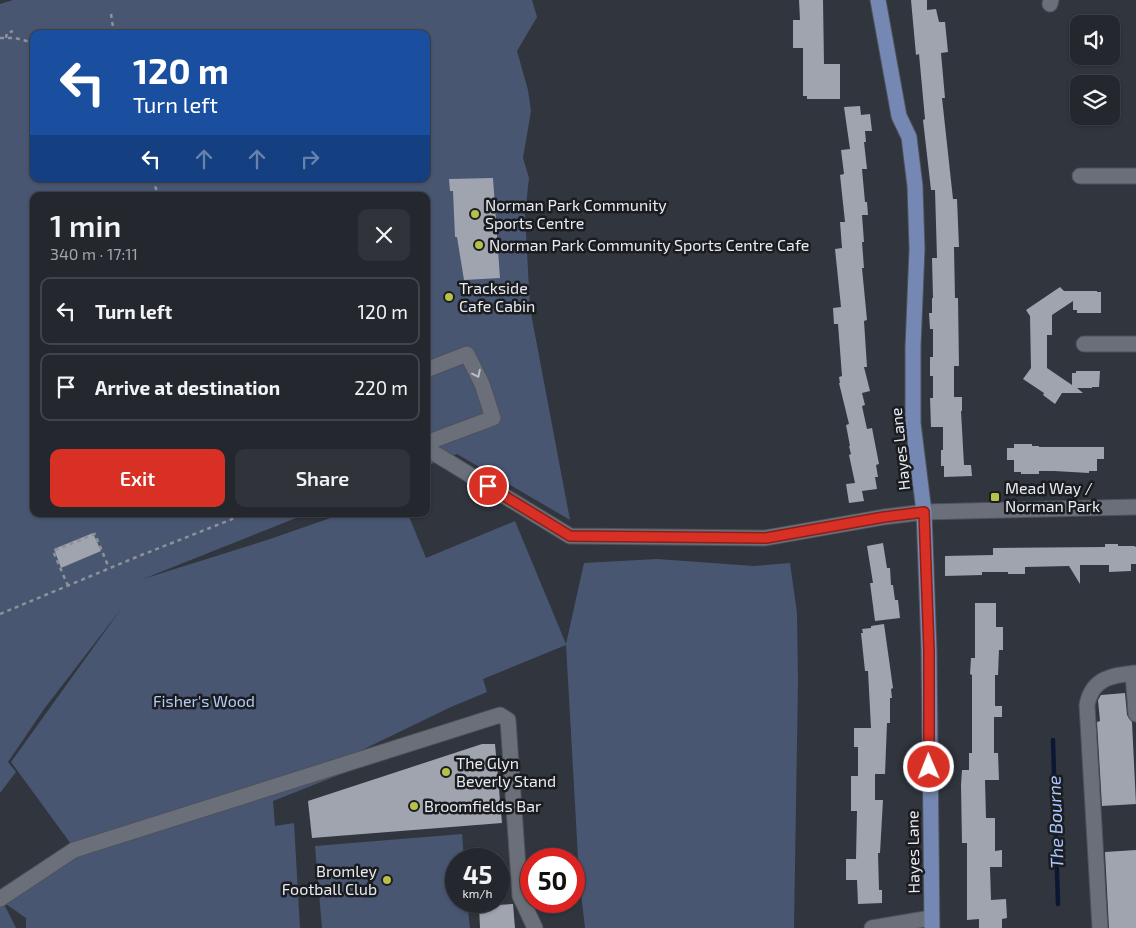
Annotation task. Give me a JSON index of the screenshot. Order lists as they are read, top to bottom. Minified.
{"streets":{"main road":["Hayes Lane"]},"water":["The Bourne"],"parks":["Fisher's Wood"],"places":{"other":["Norman Park Community Sports Centre","Norman Park Community Sports Centre Cafe","Trackside Cafe Cabin","The Glyn Beverly Stand","Broomfields Bar","Bromley Football Club"],"transit":["Mead Way / Norman Park"]},"page":{"turn":["120 m","Turn left"],"heading":["1 min","340 m · 17:11"],"list":[{"name":"Turn left","value":"120 m"},{"name":"Arrive at destination","value":"220 m"}],"buttons":["Exit","Share"],"speed":"45 km/h","limit":"50"}}
